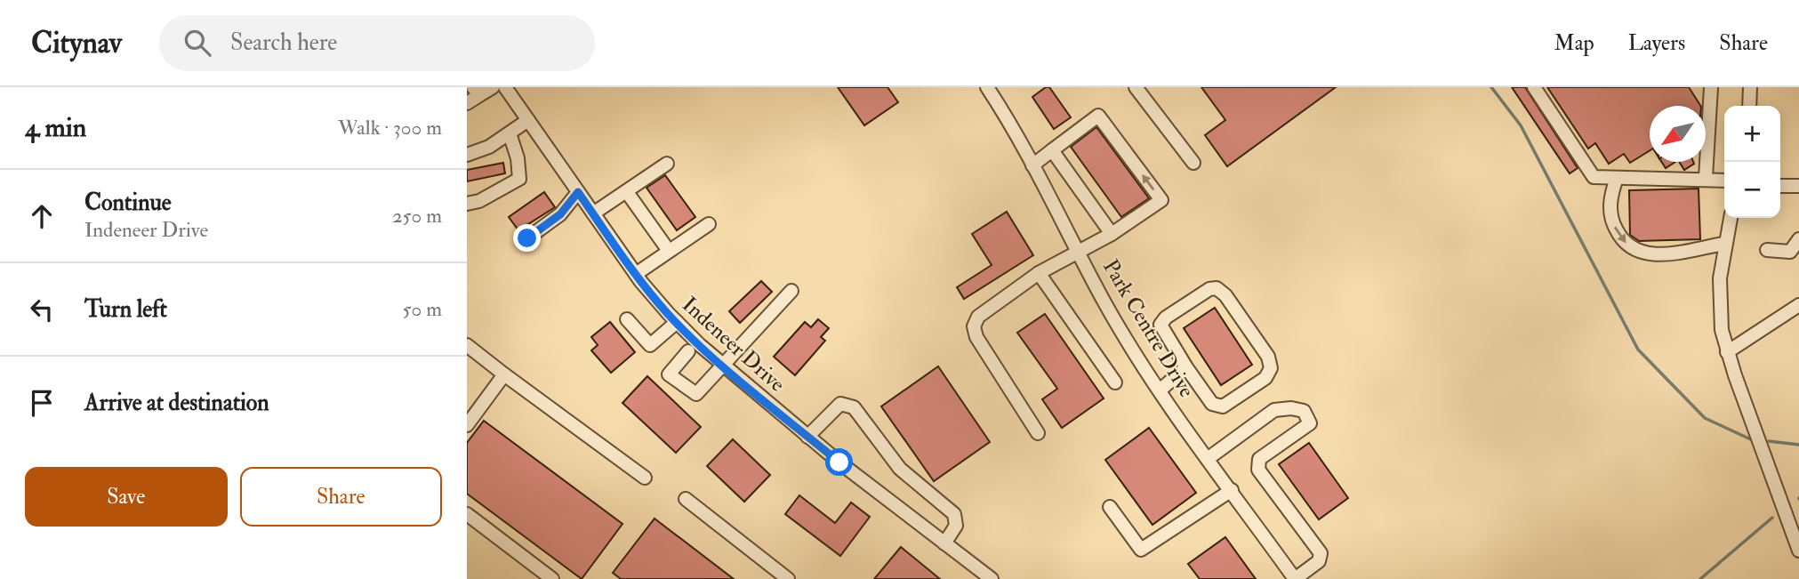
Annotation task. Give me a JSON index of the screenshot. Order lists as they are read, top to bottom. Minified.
{"streets":{"street":["Park Centre Drive","Indeneer Drive"]},"north":"bottom left","page":{"header":"Citynav","search":"Search here","nav":["Map","Layers","Share"],"heading":["4 min","Walk · 300 m"],"map_buttons":["+","−"],"list":[["Continue","Indeneer Drive","250 m"],["Turn left","50 m"],"Arrive at destination"],"buttons":["Save","Share"]}}
